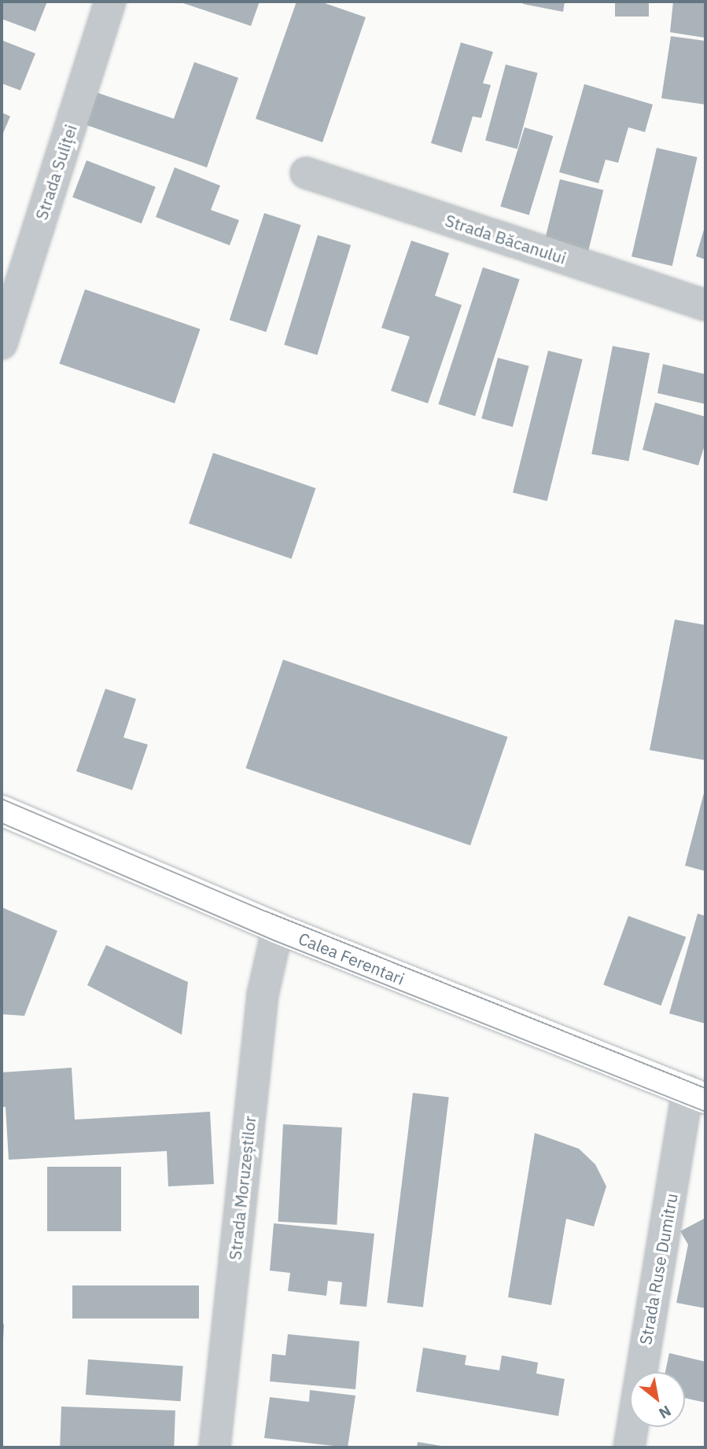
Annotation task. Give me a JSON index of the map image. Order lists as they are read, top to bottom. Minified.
{"streets":{"main road":["Calea Ferentari"],"street":["Strada Suliței","Strada Băcanului","Strada Moruzeștilor","Strada Ruse Dumitru"]},"crossings":[["Calea Ferentari","Strada Moruzeștilor"],["Calea Ferentari","Strada Ruse Dumitru"]],"north":"bottom right"}
